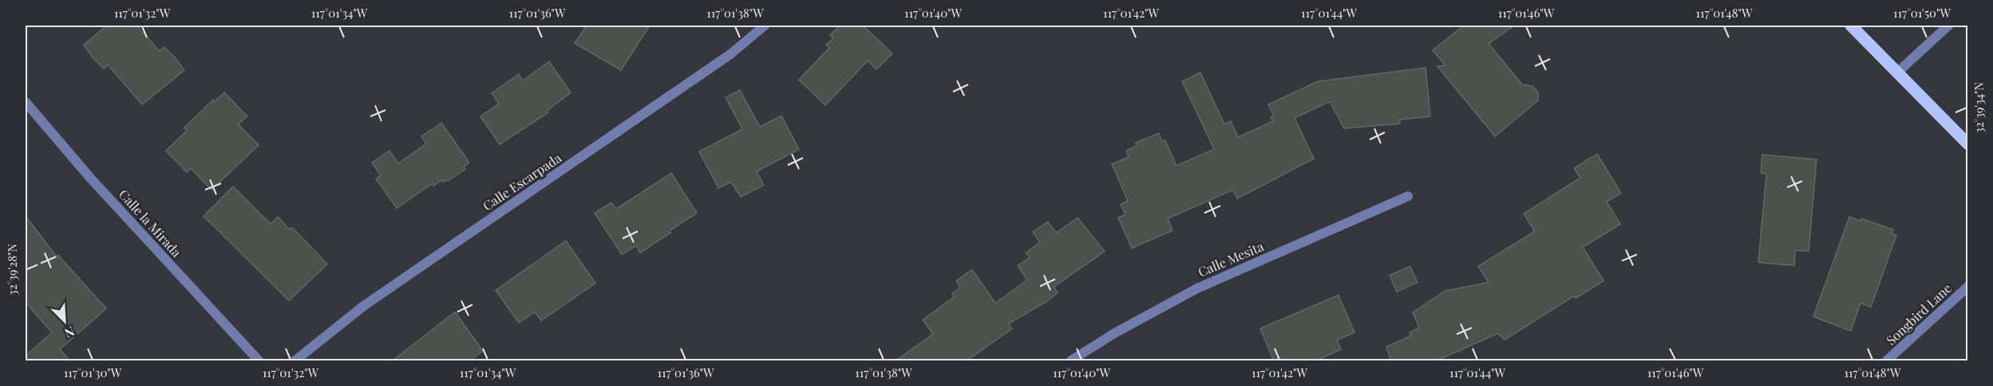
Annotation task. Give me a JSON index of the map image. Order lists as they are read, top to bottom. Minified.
{"streets":{"street":["Calle Escarpada","Calle la Mirada","Calle Mesita","Songbird Lane"]},"north":"bottom right","coordinates":["117°01'32\"W","117°01'34\"W","117°01'36\"W","117°01'38\"W","117°01'40\"W","117°01'42\"W","117°01'44\"W","117°01'46\"W","117°01'48\"W","117°01'50\"W","32°39'34\"N","32°39'28\"N","117°01'30\"W"]}
